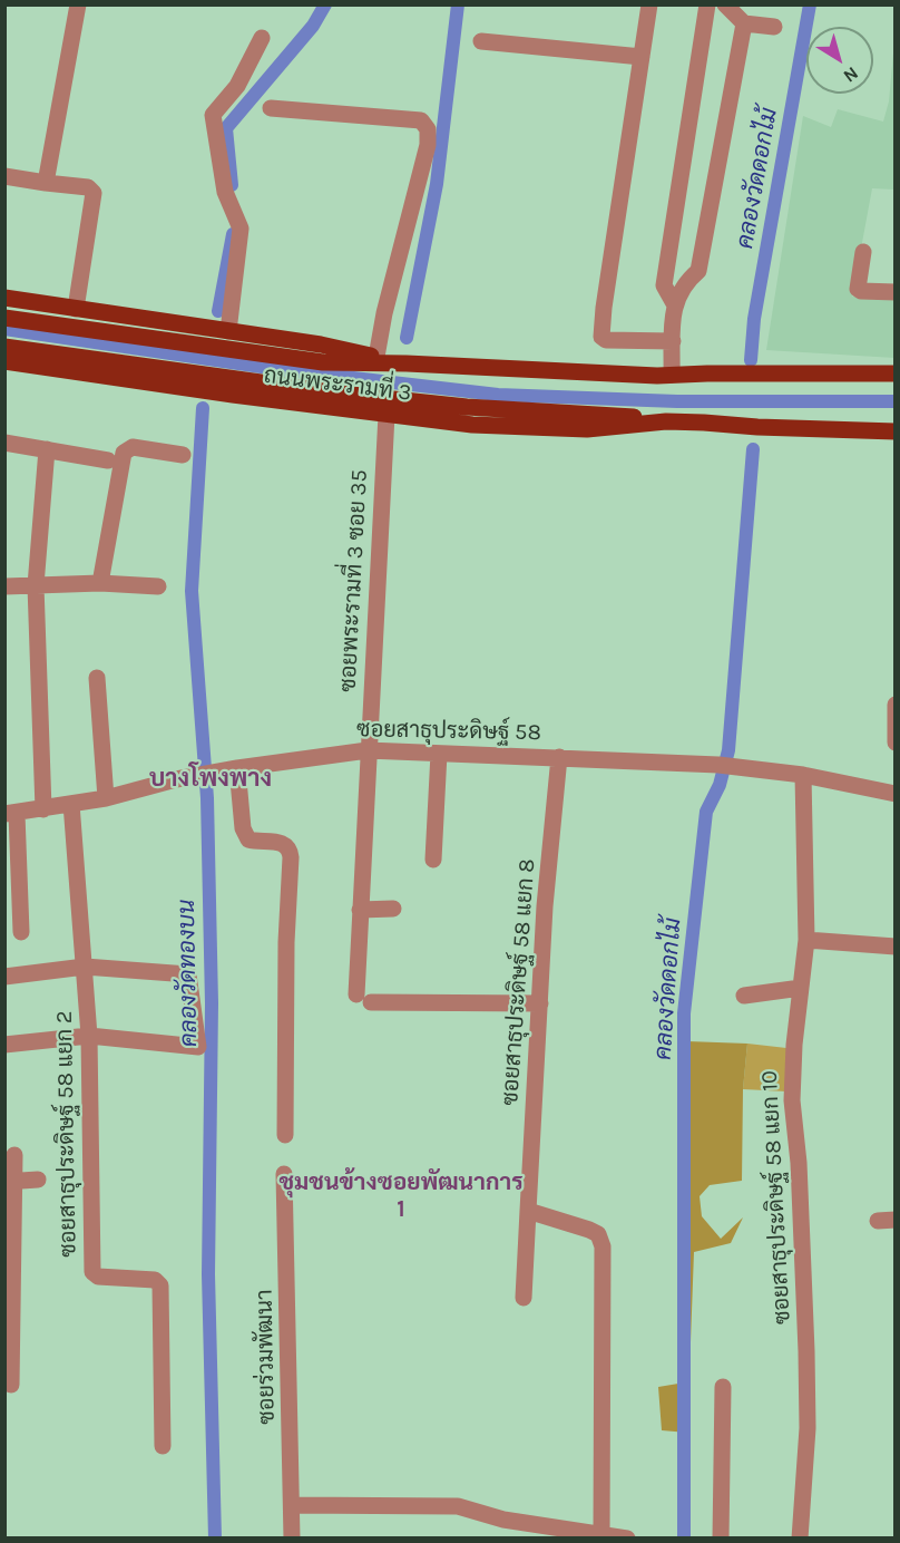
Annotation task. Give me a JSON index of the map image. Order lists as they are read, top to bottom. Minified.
{"streets":{"main road":["ถนนพระรามที่ 3"],"street":["ซอยพระรามที่ 3 ซอย 35","ซอยสาธุประดิษฐ์ 58","ซอยสาธุประดิษฐ์ 58 แยก 8","ซอยสาธุประดิษฐ์ 58 แยก 2","ซอยสาธุประดิษฐ์ 58 แยก 10","ซอยร่วมพัฒนา"]},"crossings":[["ถนนพระรามที่ 3","ซอยพระรามที่ 3 ซอย 35"],["ซอยพระรามที่ 3 ซอย 35","ซอยสาธุประดิษฐ์ 58"],["ซอยพระรามที่ 3 ซอย 35","ซอยสาธุประดิษฐ์ 58 แยก 8"],["ซอยสาธุประดิษฐ์ 58","ซอยสาธุประดิษฐ์ 58 แยก 8"],["ซอยสาธุประดิษฐ์ 58","ซอยสาธุประดิษฐ์ 58 แยก 2"],["ซอยสาธุประดิษฐ์ 58","ซอยสาธุประดิษฐ์ 58 แยก 10"]],"districts":["บางโพงพาง","ชุมชนข้างซอยพัฒนาการ 1"],"water":["คลองวัดดอกไม้","คลองวัดทองบน"],"north":"bottom right"}
